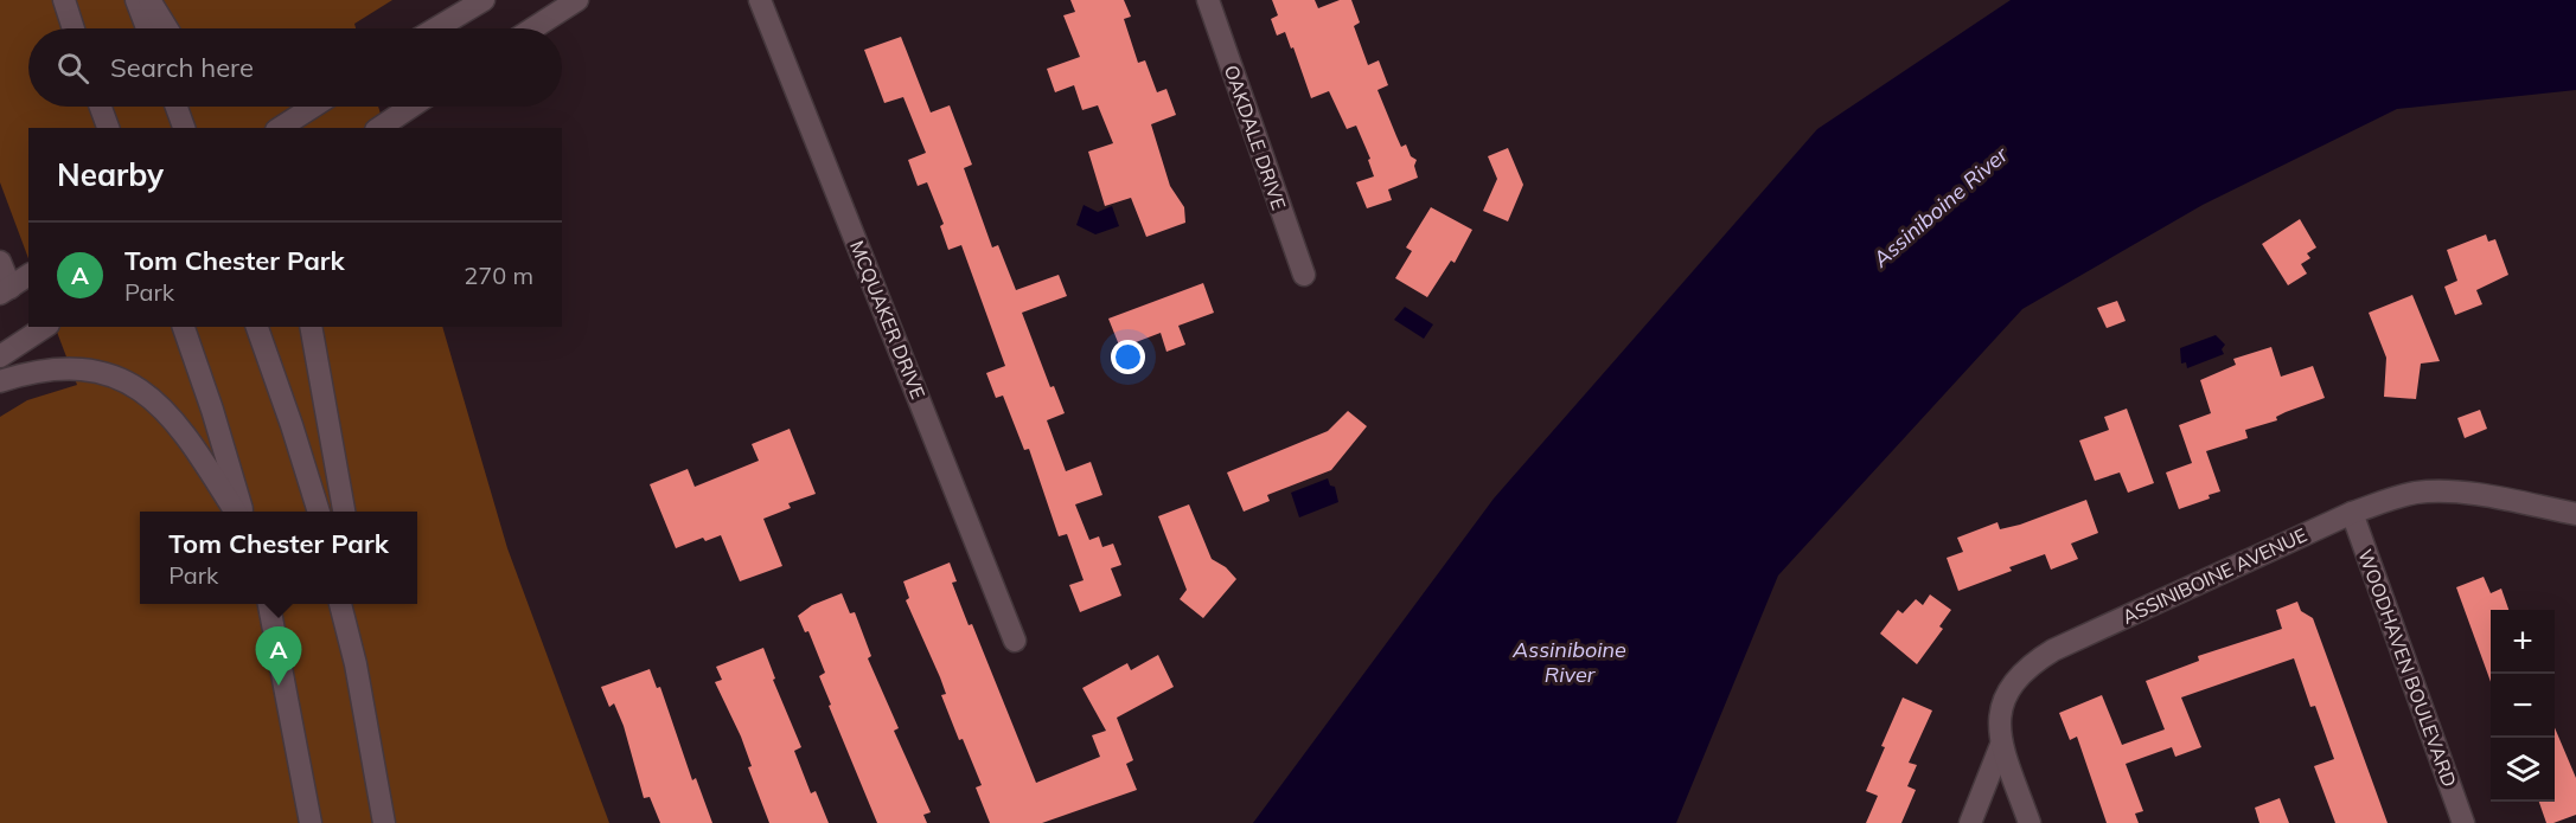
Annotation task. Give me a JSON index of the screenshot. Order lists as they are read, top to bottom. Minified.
{"streets":{"street":["OAKDALE DRIVE","MCQUAKER DRIVE","ASSINIBOINE AVENUE","WOODHAVEN BOULEVARD"]},"crossings":[["ASSINIBOINE AVENUE","WOODHAVEN BOULEVARD"]],"water":["Assiniboine River"],"page":{"search":"Search here","heading":"Nearby","list":[{"mark":"A","name":"Tom Chester Park","note":"Park","value":"270 m"}],"popup":["Tom Chester Park","Park"],"map_buttons":["+","−"],"pins":"A"}}
